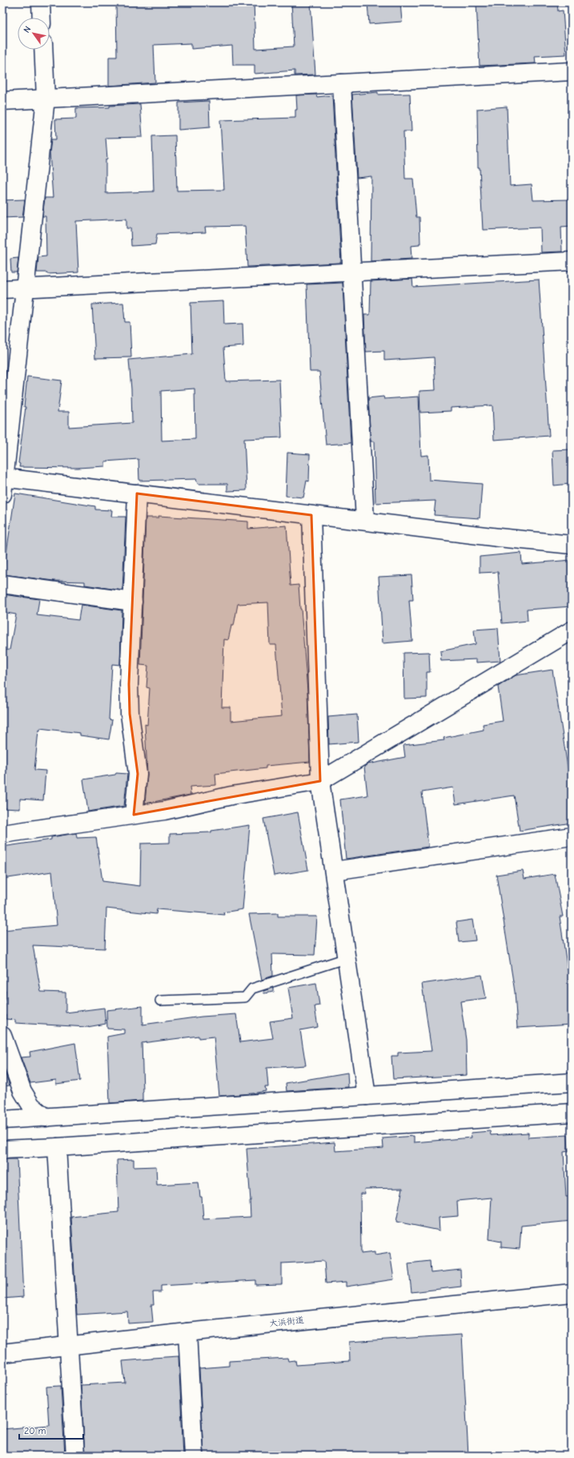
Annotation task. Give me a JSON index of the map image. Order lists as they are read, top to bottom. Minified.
{"streets":{"street":["大浜街道"]},"scale_bar":"20 m","north":"top left"}
